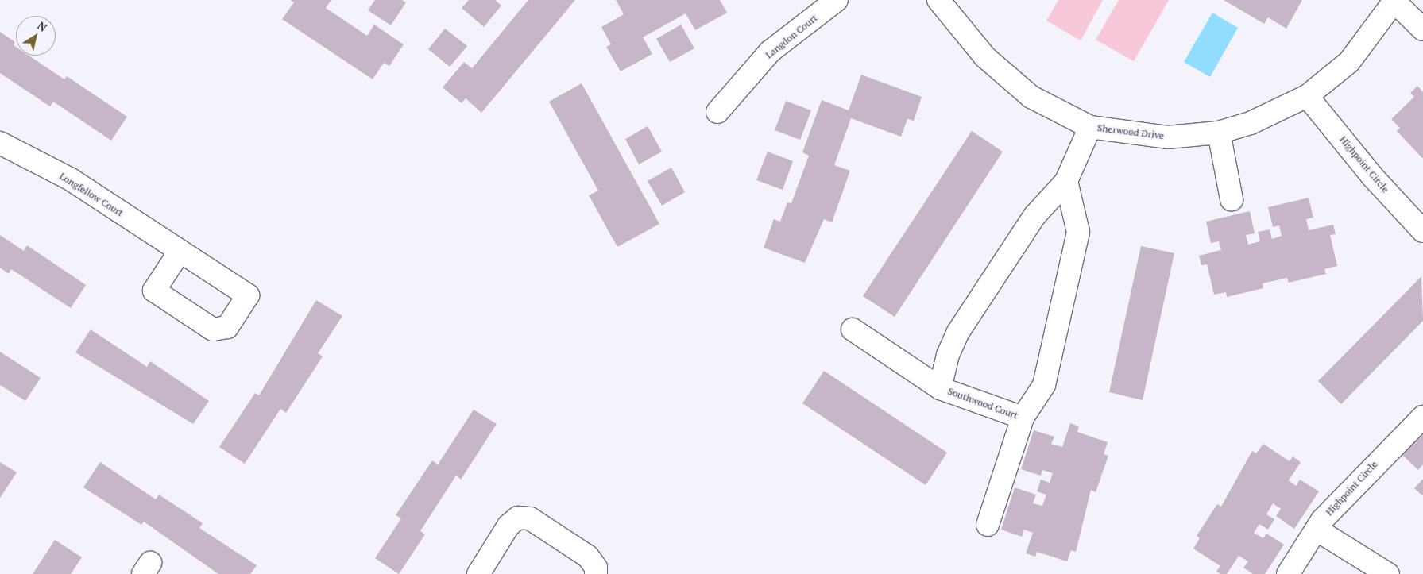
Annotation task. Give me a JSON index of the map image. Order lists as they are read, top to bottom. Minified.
{"streets":{"street":["Langdon Court","Sherwood Drive","Highpoint Circle","Longfellow Court","Southwood Court"]},"crossings":[["Sherwood Drive","Highpoint Circle"],["Sherwood Drive","Southwood Court"]],"north":"top right"}
